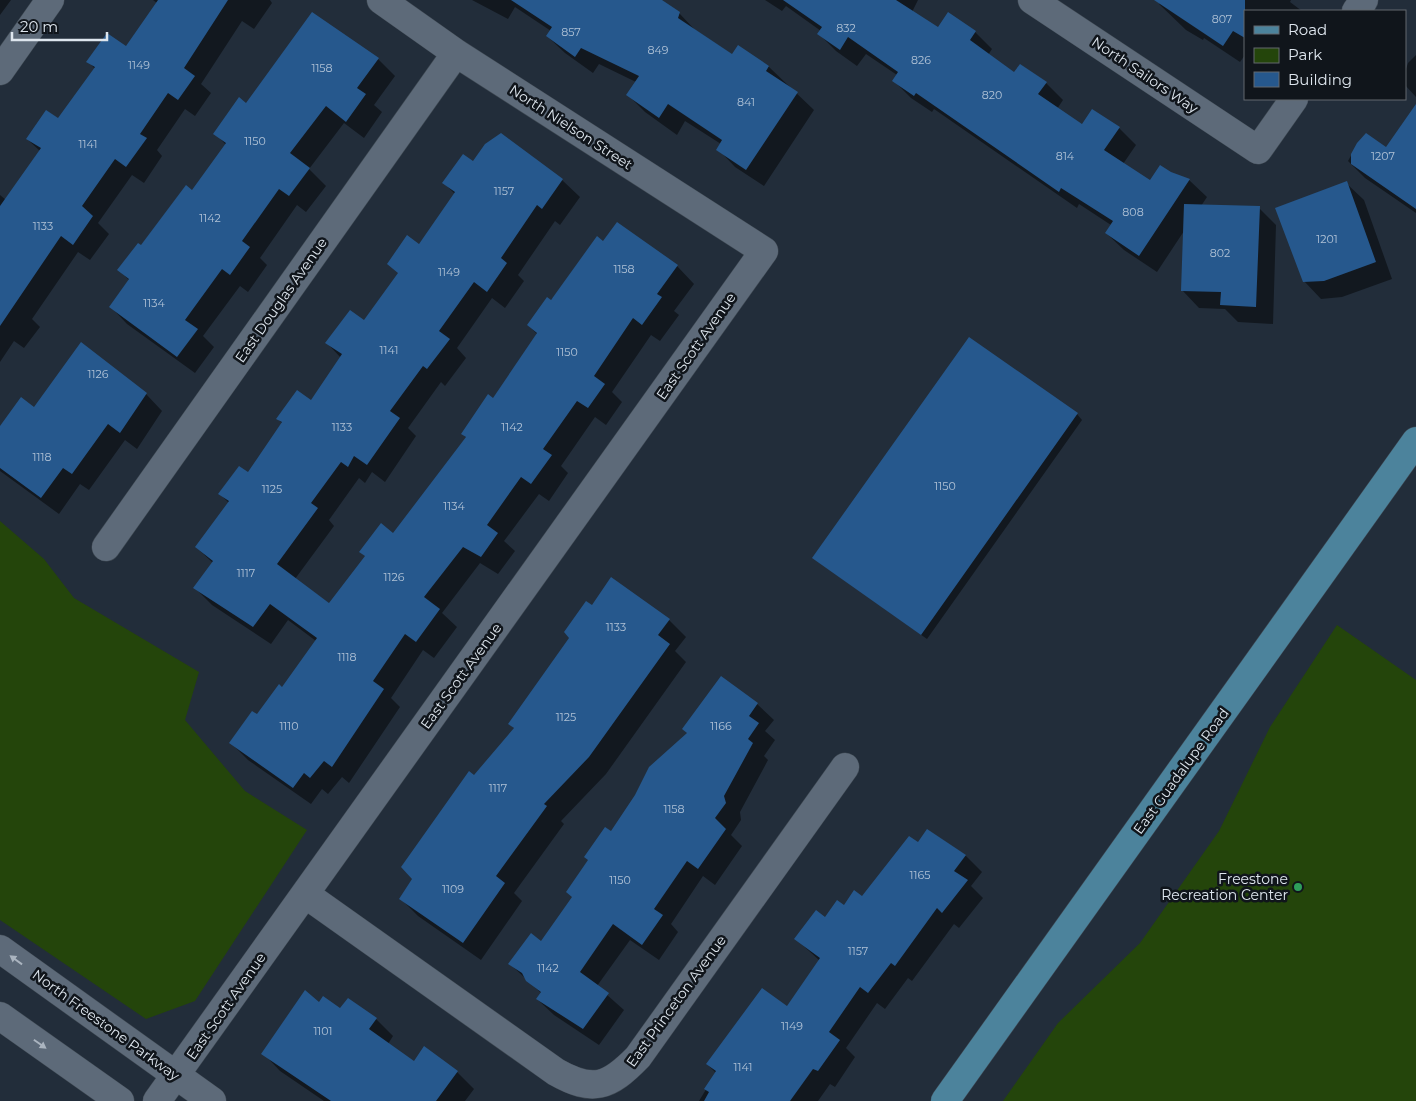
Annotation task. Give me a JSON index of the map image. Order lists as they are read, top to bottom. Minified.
{"streets":{"main road":["East Guadalupe Road"],"street":["North Sailors Way","North Nielson Street","East Douglas Avenue","East Scott Avenue","East Princeton Avenue","North Freestone Parkway"]},"crossings":[["North Nielson Street","East Douglas Avenue"],["North Nielson Street","East Scott Avenue"],["East Scott Avenue","East Princeton Avenue"],["East Scott Avenue","North Freestone Parkway"]],"places":["Freestone Recreation Center"],"house_numbers":["807","832","857","849","826","1149","1158","820","841","1150","1141","814","1207","1157","808","1142","1133","1201","802","1158","1149","1134","1141","1150","1126","1133","1142","1118","1150","1125","1134","1117","1126","1133","1118","1125","1110","1166","1117","1158","1165","1150","1109","1157","1142","1149","1101","1141"],"legend":["Road","Park","Building"],"scale_bar":"20 m"}
